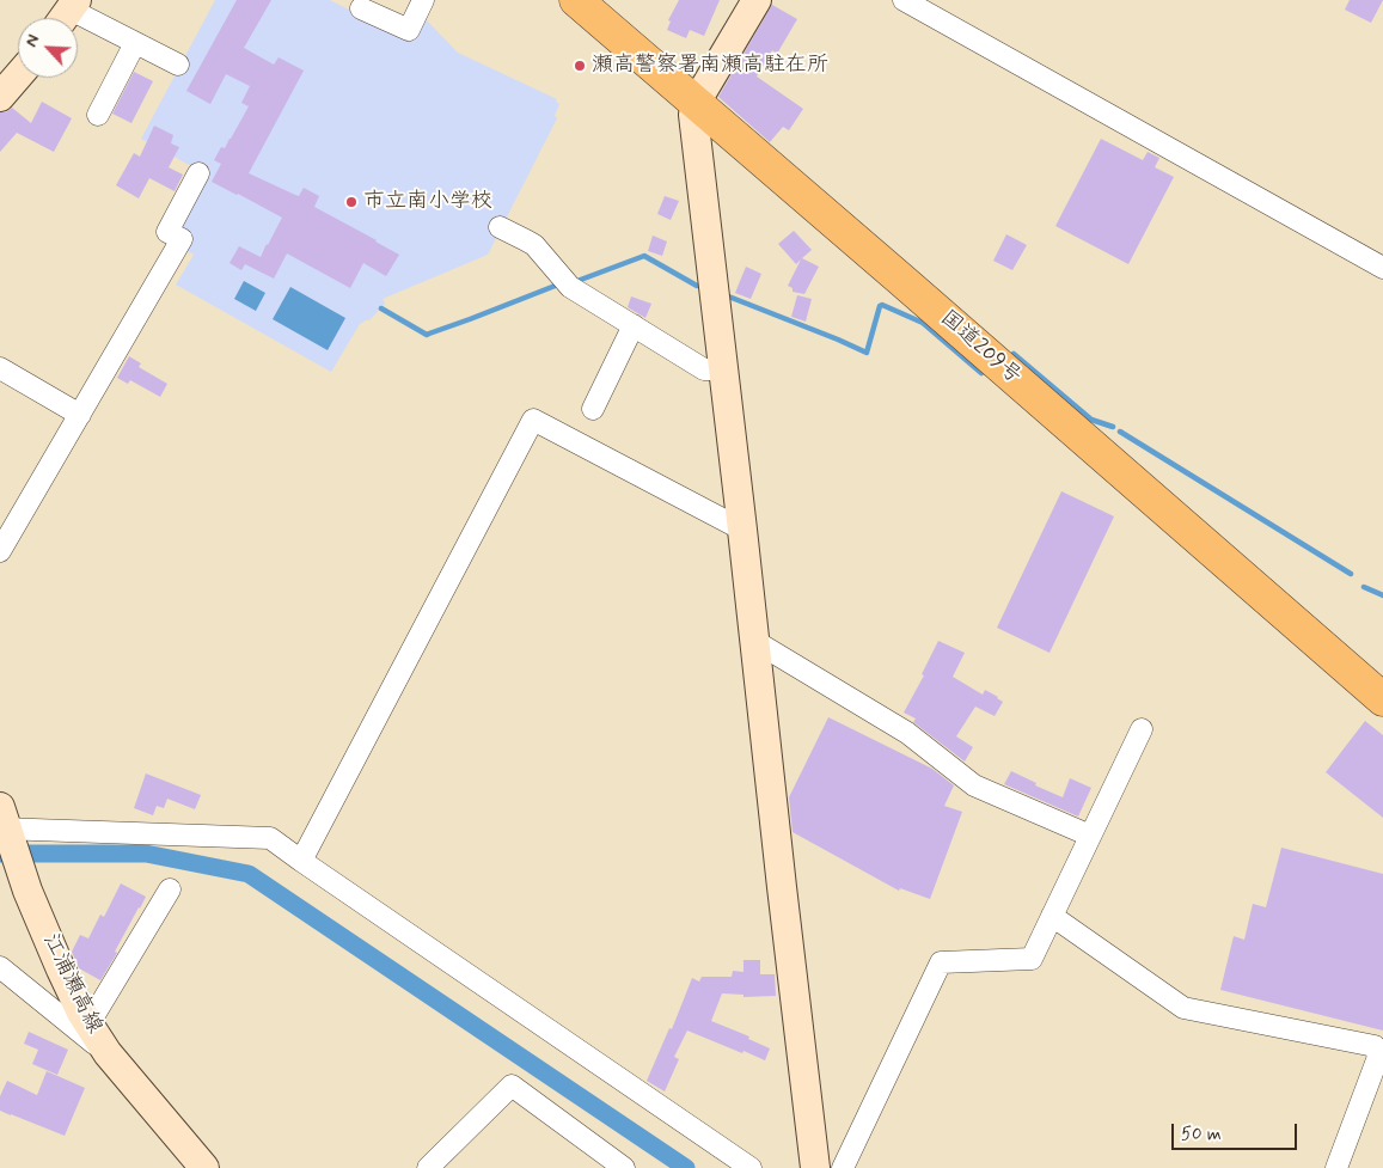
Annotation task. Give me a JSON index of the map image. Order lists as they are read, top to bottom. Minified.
{"streets":{"highway":["国道209号"],"street":["江浦瀬高線"]},"places":["瀬高警察署南瀬高駐在所","市立南小学校"],"scale_bar":"50 m","north":"top left"}
